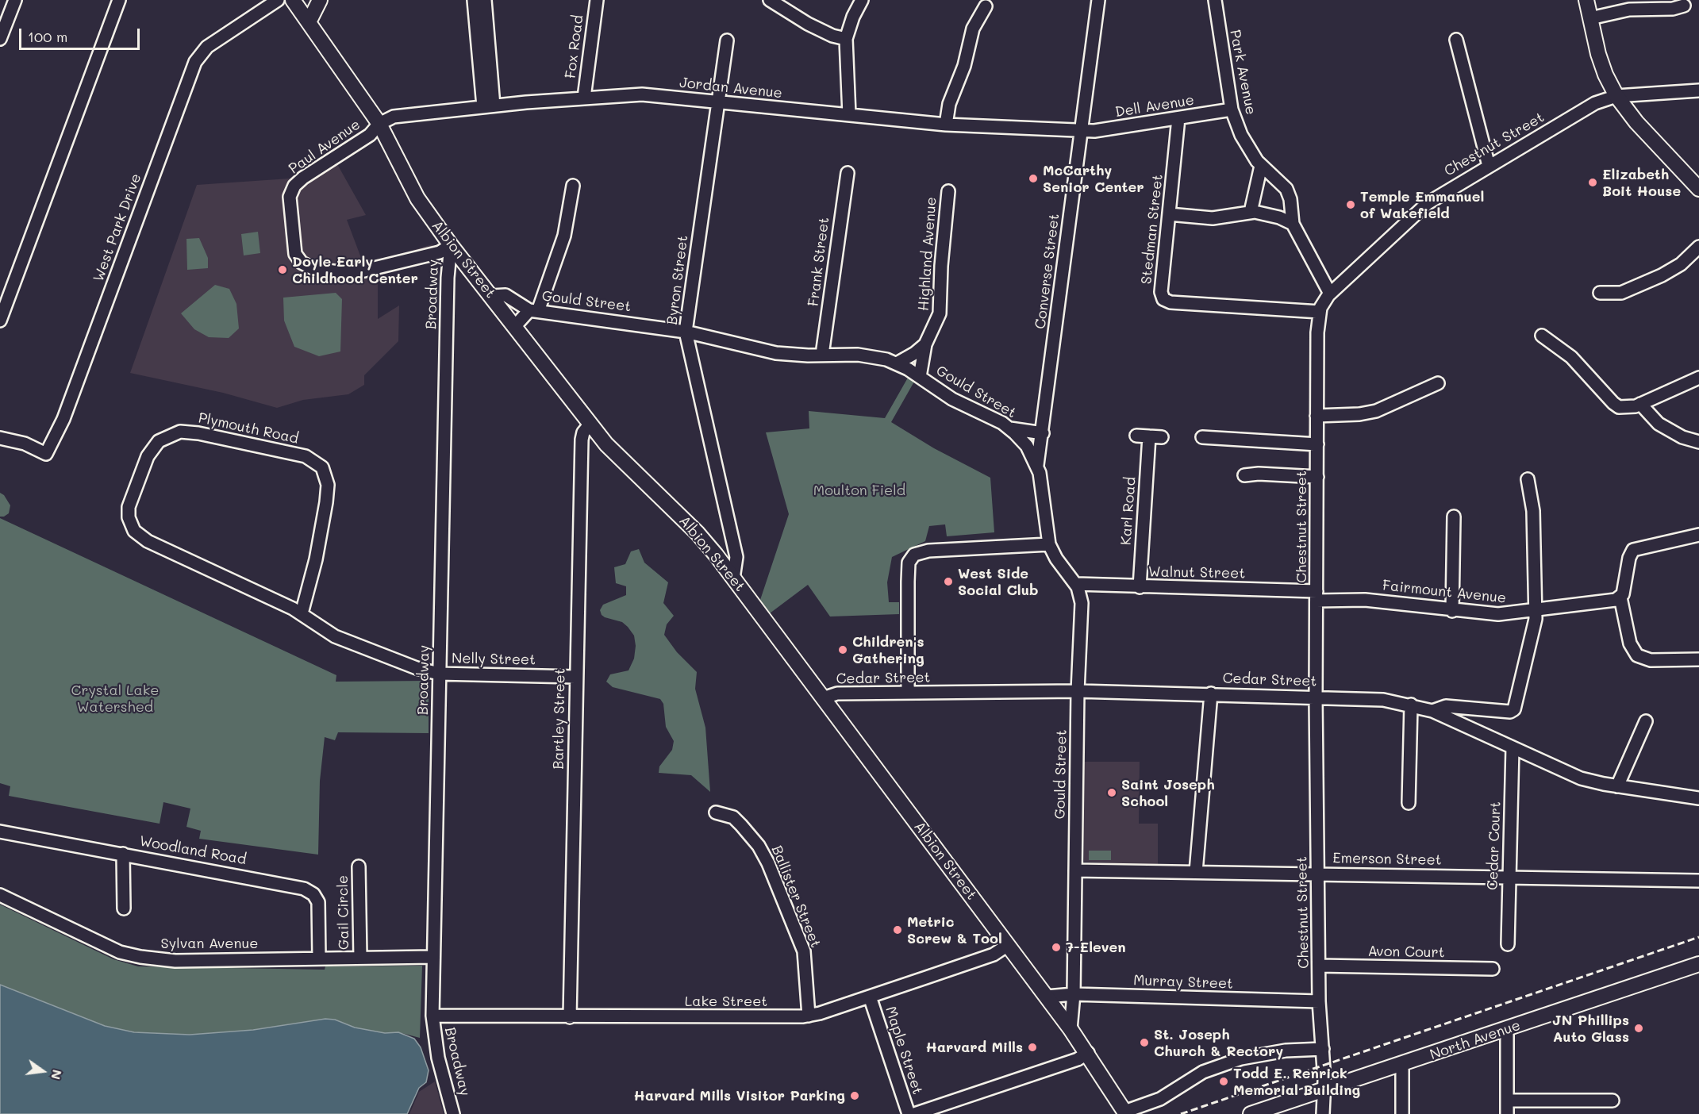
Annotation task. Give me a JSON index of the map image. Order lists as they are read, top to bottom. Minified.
{"streets":{"main road":["Albion Street","North Avenue"],"street":["Fox Road","Park Avenue","Jordan Avenue","Dell Avenue","Chestnut Street","Paul Avenue","West Park Drive","Stedman Street","Highland Avenue","Frank Street","Converse Street","Byron Street","Broadway","Gould Street","Plymouth Road","Karl Road","Walnut Street","Fairmount Avenue","Nelly Street","Cedar Street","Bartley Street","Cedar Court","Woodland Road","Emerson Street","Ballister Street","Gail Circle","Sylvan Avenue","Avon Court","Murray Street","Lake Street","Maple Street"]},"crossings":[["Fox Road","Jordan Avenue"],["Park Avenue","Dell Avenue"],["Park Avenue","Chestnut Street"],["Jordan Avenue","Dell Avenue"],["Jordan Avenue","Paul Avenue"],["Jordan Avenue","Albion Street"],["Jordan Avenue","Converse Street"],["Jordan Avenue","Byron Street"],["Dell Avenue","Stedman Street"],["Dell Avenue","Converse Street"],["Chestnut Street","Stedman Street"],["Chestnut Street","Walnut Street"],["Chestnut Street","Fairmount Avenue"],["Chestnut Street","Cedar Street"],["Chestnut Street","Emerson Street"],["Chestnut Street","Avon Court"],["Chestnut Street","Murray Street"],["Chestnut Street","North Avenue"],["Paul Avenue","Albion Street"],["Paul Avenue","Broadway"],["Highland Avenue","Gould Street"],["Albion Street","Byron Street"],["Albion Street","Broadway"],["Albion Street","Gould Street"],["Albion Street","Cedar Street"],["Albion Street","Bartley Street"],["Albion Street","Murray Street"],["Albion Street","Lake Street"],["Frank Street","Gould Street"],["Converse Street","Gould Street"],["Byron Street","Gould Street"],["Broadway","Plymouth Road"],["Broadway","Nelly Street"],["Broadway","Sylvan Avenue"],["Broadway","Lake Street"],["Gould Street","Walnut Street"],["Gould Street","Cedar Street"],["Gould Street","Emerson Street"],["Gould Street","Murray Street"],["Plymouth Road","Nelly Street"],["Karl Road","Walnut Street"],["Walnut Street","Fairmount Avenue"],["Nelly Street","Bartley Street"],["Cedar Street","Cedar Court"],["Bartley Street","Lake Street"],["Cedar Court","Emerson Street"],["Woodland Road","Sylvan Avenue"],["Ballister Street","Lake Street"],["Gail Circle","Sylvan Avenue"],["Lake Street","Maple Street"]],"parks":["Moulton Field","Crystal Lake Watershed"],"places":["McCarthy Senior Center","Elizabeth Boit House","Temple Emmanuel of Wakefield","Doyle Early Childhood Center","West Side Social Club","Children's Gathering","Saint Joseph School","Metric Screw & Tool","7-Eleven","JN Phillips Auto Glass","St. Joseph Church & Rectory","Harvard Mills","Todd E. Renrick Memorial Building","Harvard Mills Visitor Parking"],"scale_bar":"100 m","north":"right"}
